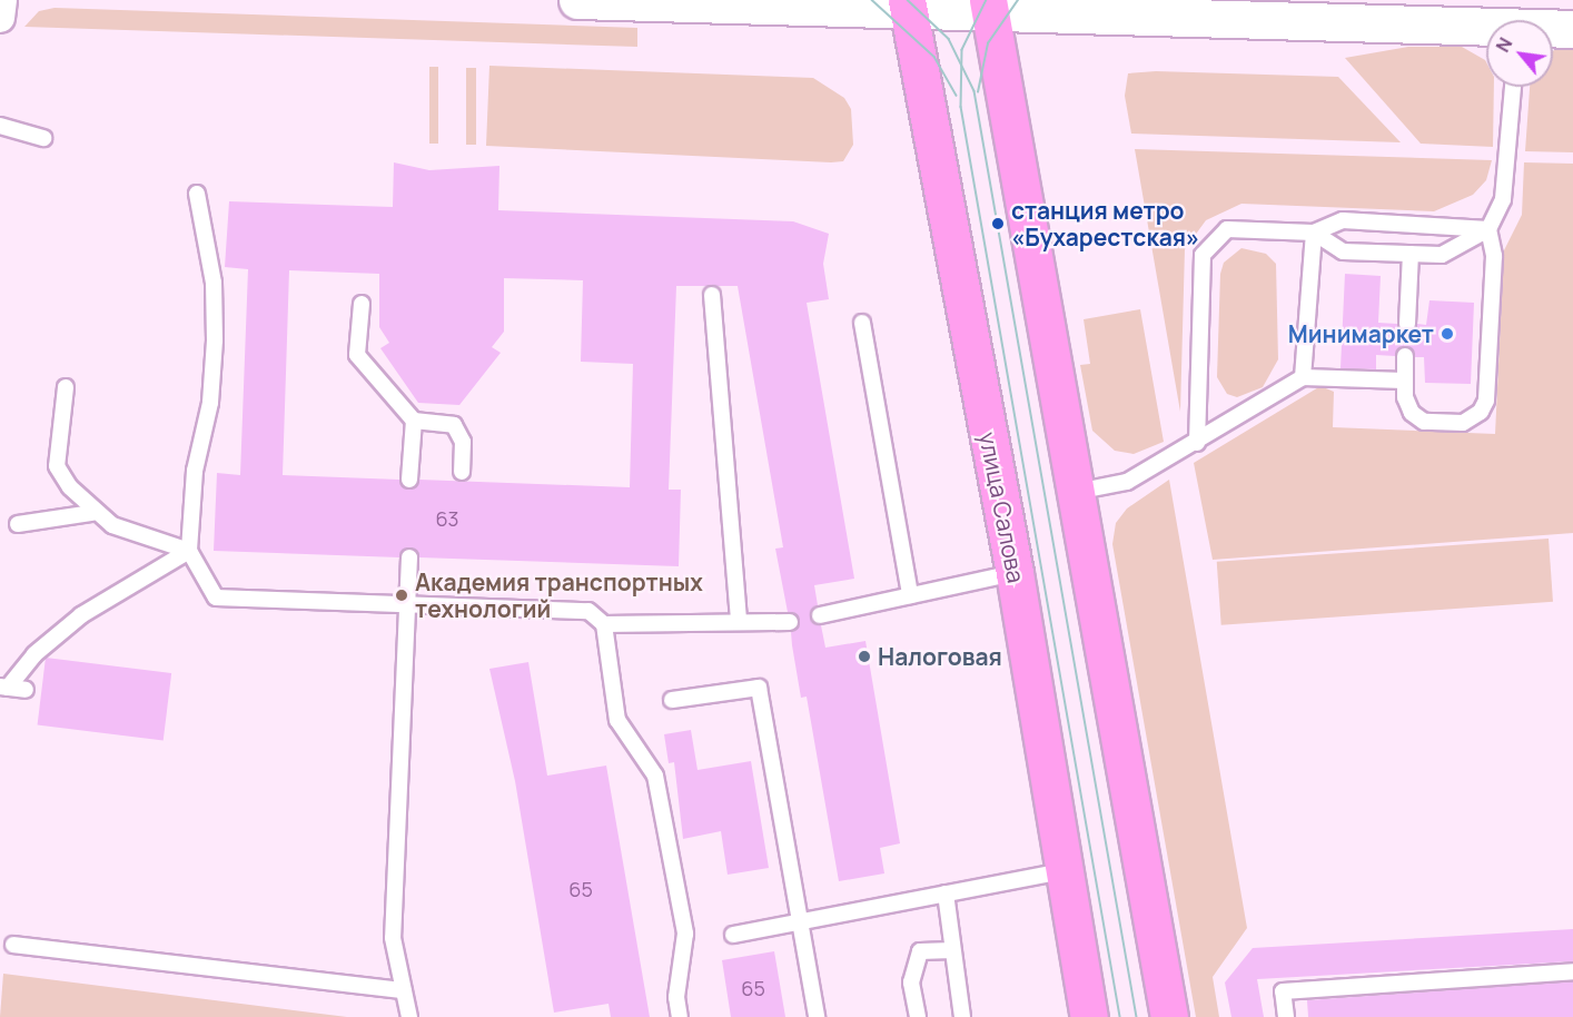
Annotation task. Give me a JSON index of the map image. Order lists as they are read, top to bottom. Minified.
{"streets":{"main road":["улица Салова"]},"places":["станция метро «Бухарестская»","Минимаркет","Академия транспортных технологий","Налоговая"],"house_numbers":["63","65","65"],"north":"top left"}
